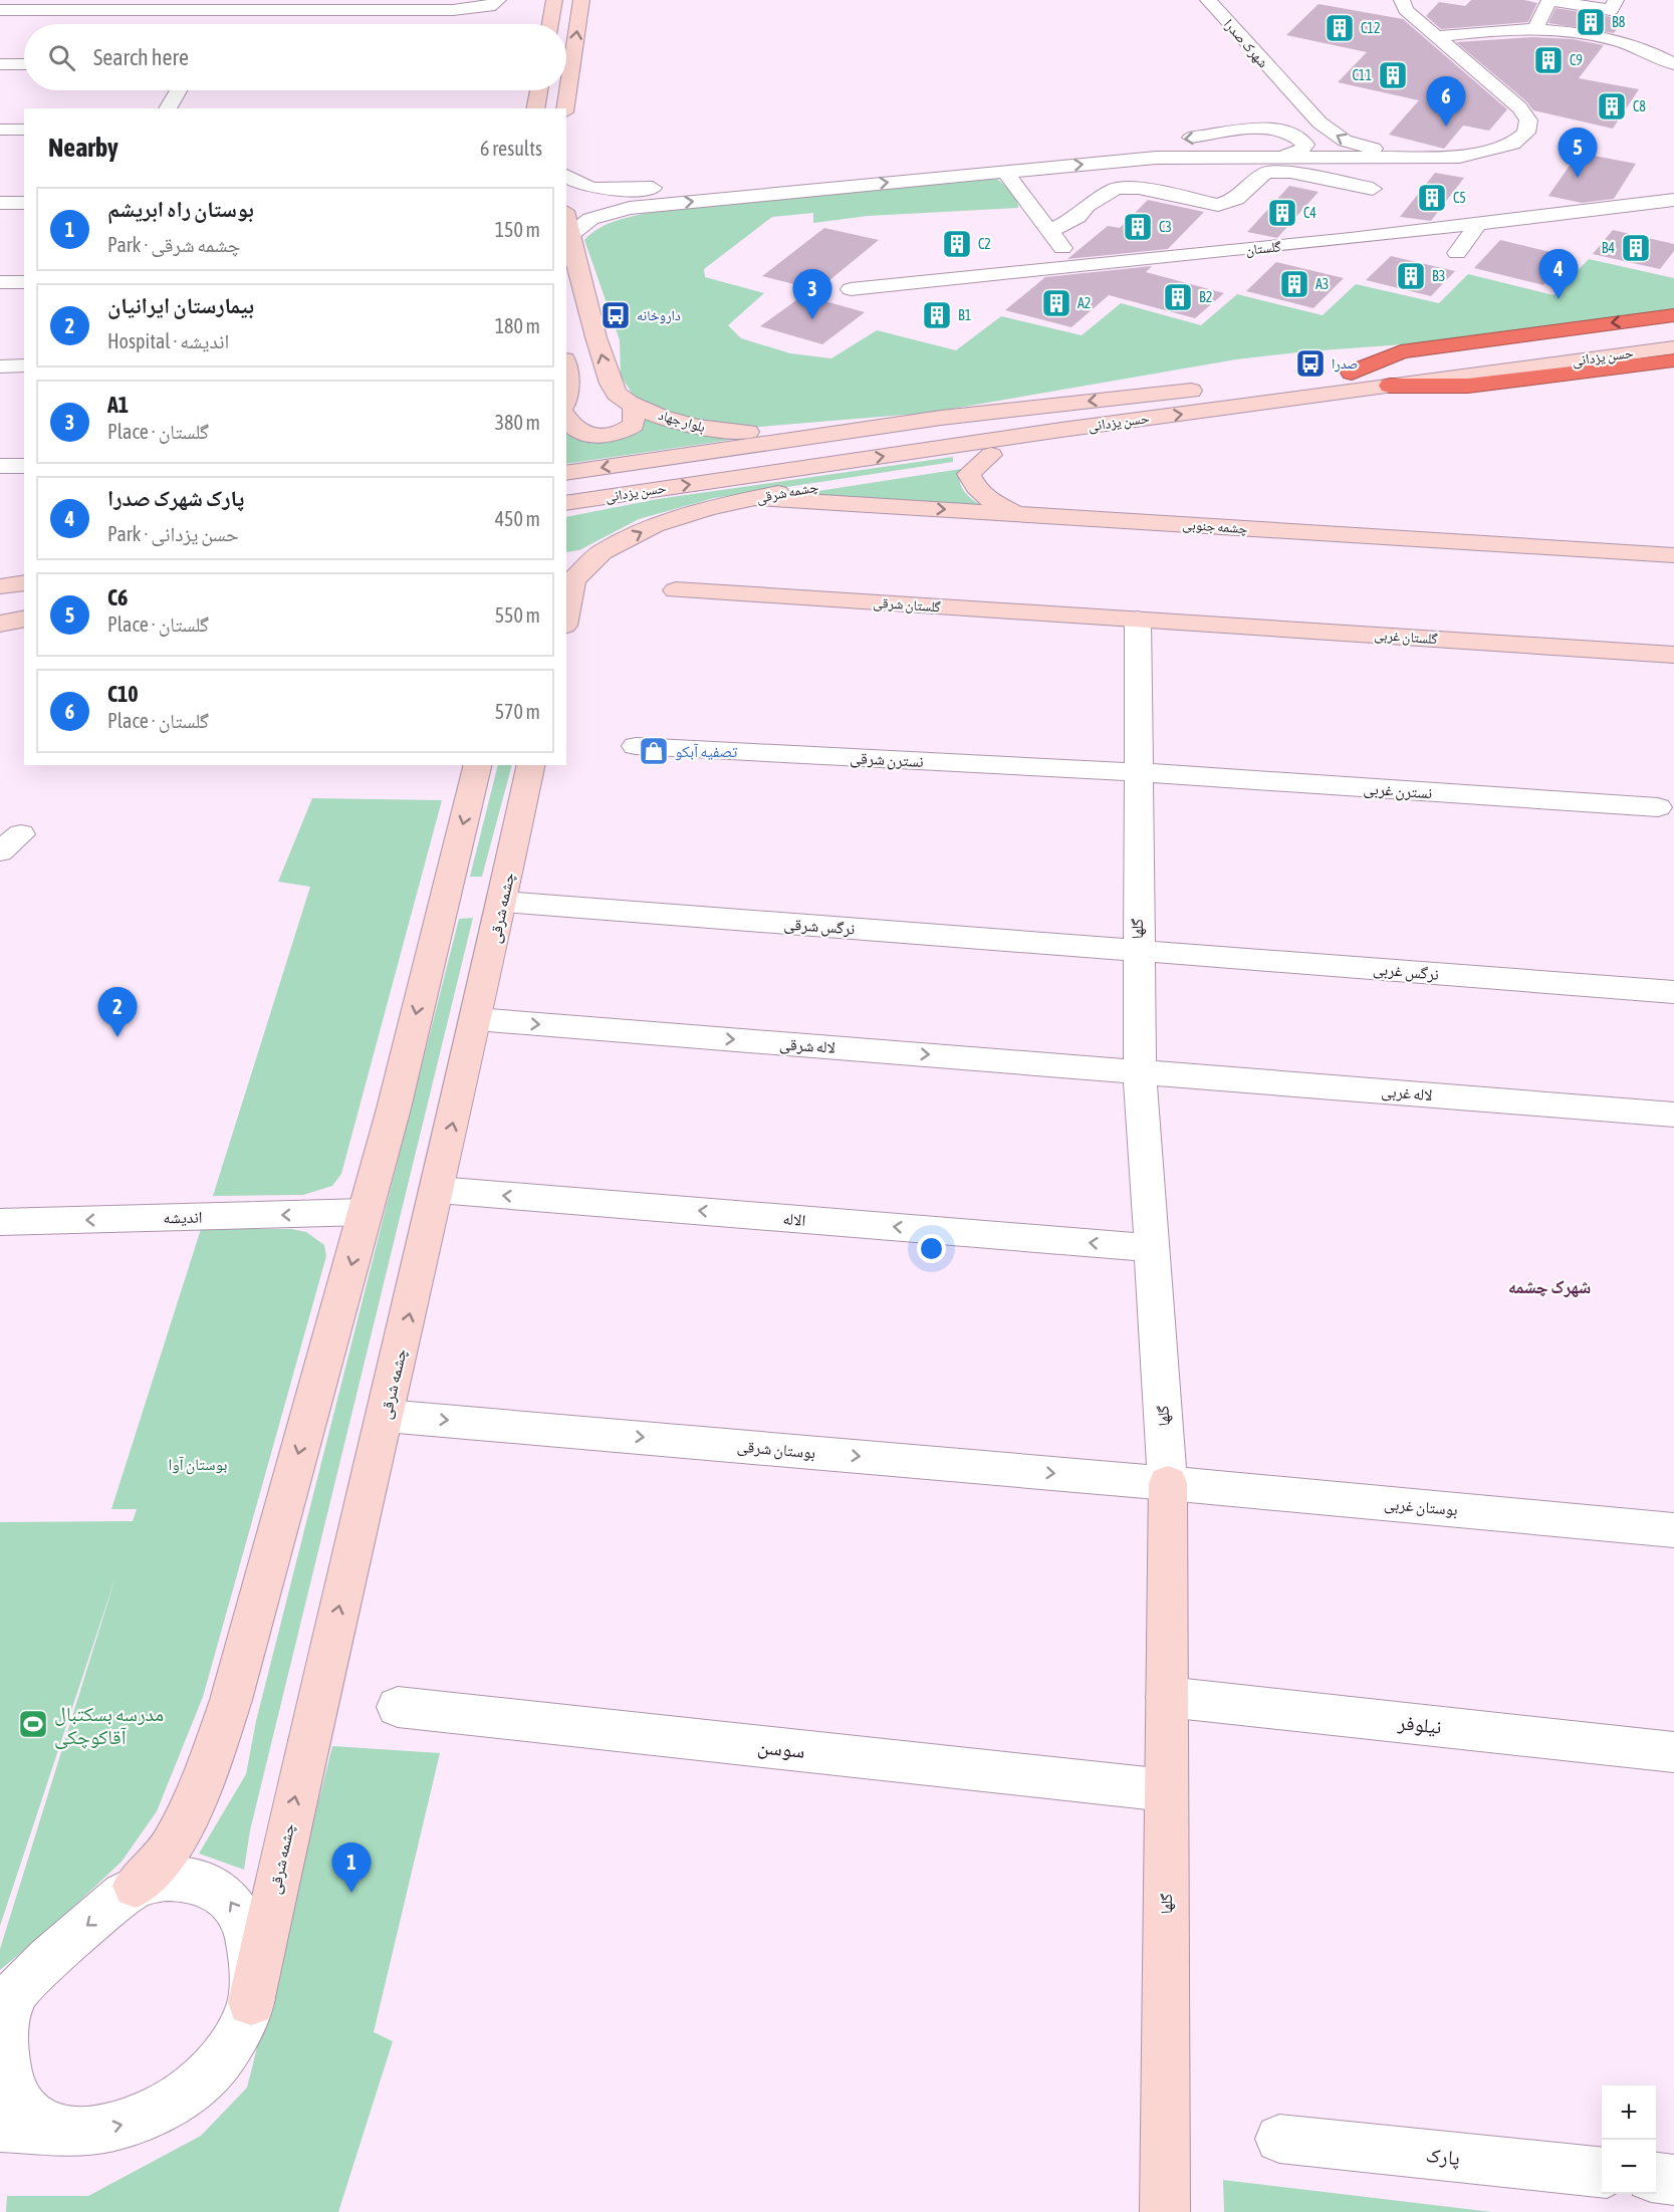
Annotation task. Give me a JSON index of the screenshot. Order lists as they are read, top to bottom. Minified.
{"streets":{"street":["شهرک صدرا","گلستان","حسن یزدانی","بلوار جهاد","چشمه شرقی","چشمه جنوبی","گلستان شرقی","گلستان غربی","نسترن شرقی","نسترن غربی","نرگس شرقی","گلها","نرگس غربی","لاله شرقی","لاله غربی","اندیشه","الاله","بوستان شرقی","بوستان غربی","نیلوفر","سوسن","پارک"]},"crossings":[["حسن یزدانی","بلوار جهاد"],["حسن یزدانی","چشمه شرقی"],["چشمه شرقی","چشمه جنوبی"],["چشمه شرقی","نرگس شرقی"],["چشمه شرقی","لاله شرقی"],["چشمه شرقی","الاله"],["چشمه شرقی","بوستان شرقی"],["گلستان شرقی","گلستان غربی"],["گلستان شرقی","گلها"],["گلستان غربی","گلها"],["نسترن شرقی","نسترن غربی"],["نسترن شرقی","گلها"],["نسترن غربی","گلها"],["نرگس شرقی","گلها"],["نرگس شرقی","نرگس غربی"],["گلها","نرگس غربی"],["گلها","لاله شرقی"],["گلها","لاله غربی"],["گلها","الاله"],["گلها","بوستان شرقی"],["گلها","بوستان غربی"],["گلها","نیلوفر"],["گلها","سوسن"],["لاله شرقی","لاله غربی"],["بوستان شرقی","بوستان غربی"]],"one_way":["بلوار جهاد","لاله شرقی","اندیشه","الاله","بوستان شرقی"],"districts":["شهرک چشمه"],"parks":["بوستان آوا"],"places":{"building":["B8","C12","C9","C11","C8","C5","C4","C3","C2","B4","B3","A3","B2","A2","B1"],"bus stop":["داروخانه","صدرا"],"shop":["تصفیه آبکو"],"sports":["مدرسه بسکتبال آقاکوچکی"]},"page":{"search":"Search here","pins":["6","5","4","3","2","1"],"heading":["Nearby","6 results"],"list":[{"mark":"1","name":"بوستان راه ابریشم","note":"Park · چشمه شرقی","value":"150 m"},{"mark":"2","name":"بیمارستان ایرانیان","note":"Hospital · اندیشه","value":"180 m"},{"mark":"3","name":"A1","note":"Place · گلستان","value":"380 m"},{"mark":"4","name":"پارک شهرک صدرا","note":"Park · حسن یزدانی","value":"450 m"},{"mark":"5","name":"C6","note":"Place · گلستان","value":"550 m"},{"mark":"6","name":"C10","note":"Place · گلستان","value":"570 m"}],"map_buttons":["+","−"]}}
